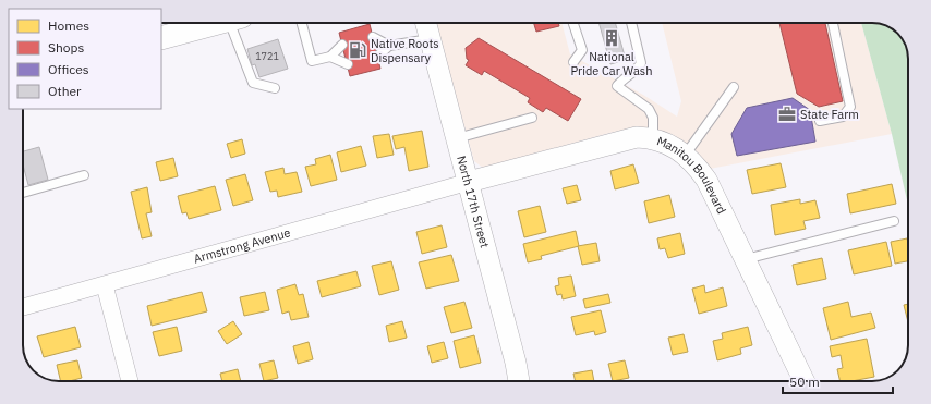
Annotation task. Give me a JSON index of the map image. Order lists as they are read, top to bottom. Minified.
{"streets":{"street":["Manitou Boulevard","North 17th Street","Armstrong Avenue"]},"crossings":[["Manitou Boulevard","North 17th Street"],["Manitou Boulevard","Armstrong Avenue"],["North 17th Street","Armstrong Avenue"]],"places":{"building":["National Pride Car Wash"],"fuel station":["Native Roots Dispensary"],"office":["State Farm"]},"house_numbers":["1721"],"legend":["Homes","Shops","Offices","Other"],"scale_bar":"50 m"}
